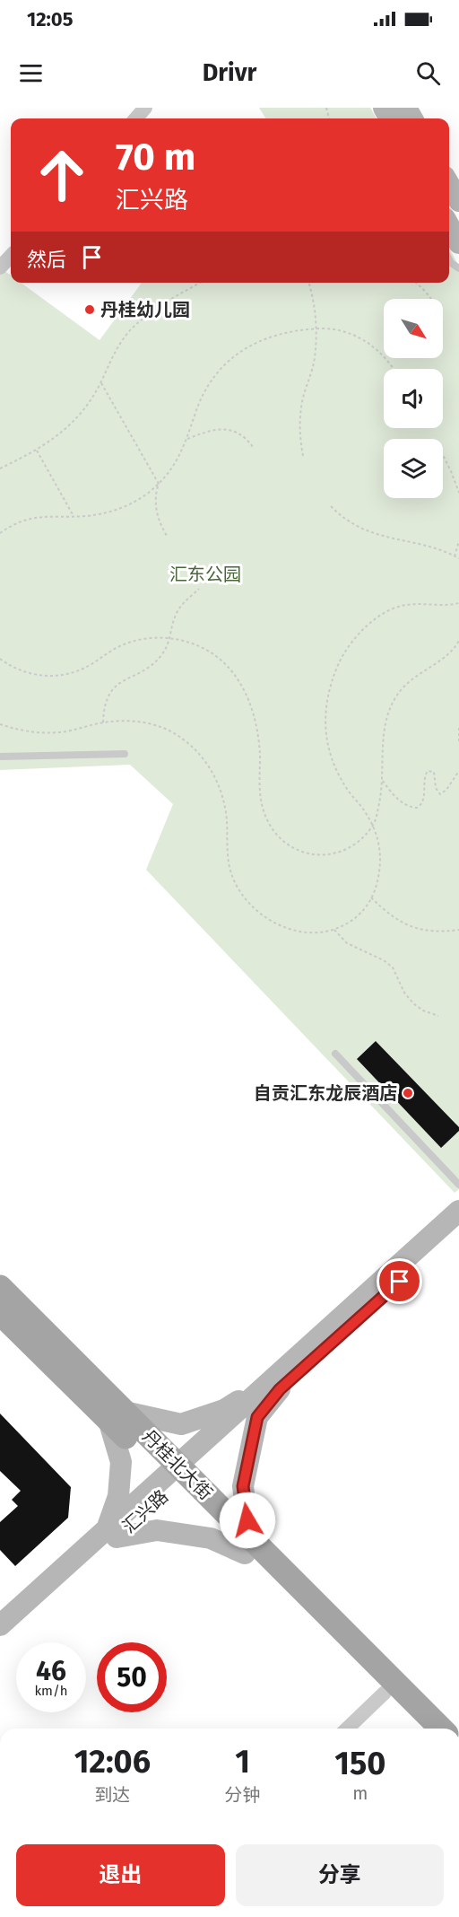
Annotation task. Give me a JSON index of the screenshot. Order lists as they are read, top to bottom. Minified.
{"streets":{"main road":["丹桂北大街","汇兴路"]},"parks":["汇东公园"],"places":["丹桂幼儿园","自贡汇东龙辰酒店"],"north":"bottom right","page":{"status":"12:05","header":"Drivr","turn":["70 m","汇兴路"],"then":"然后","speed":"46 km/h","limit":"50","eta":["12:06","到达","1","分钟","150","m"],"buttons":["退出","分享"]}}
